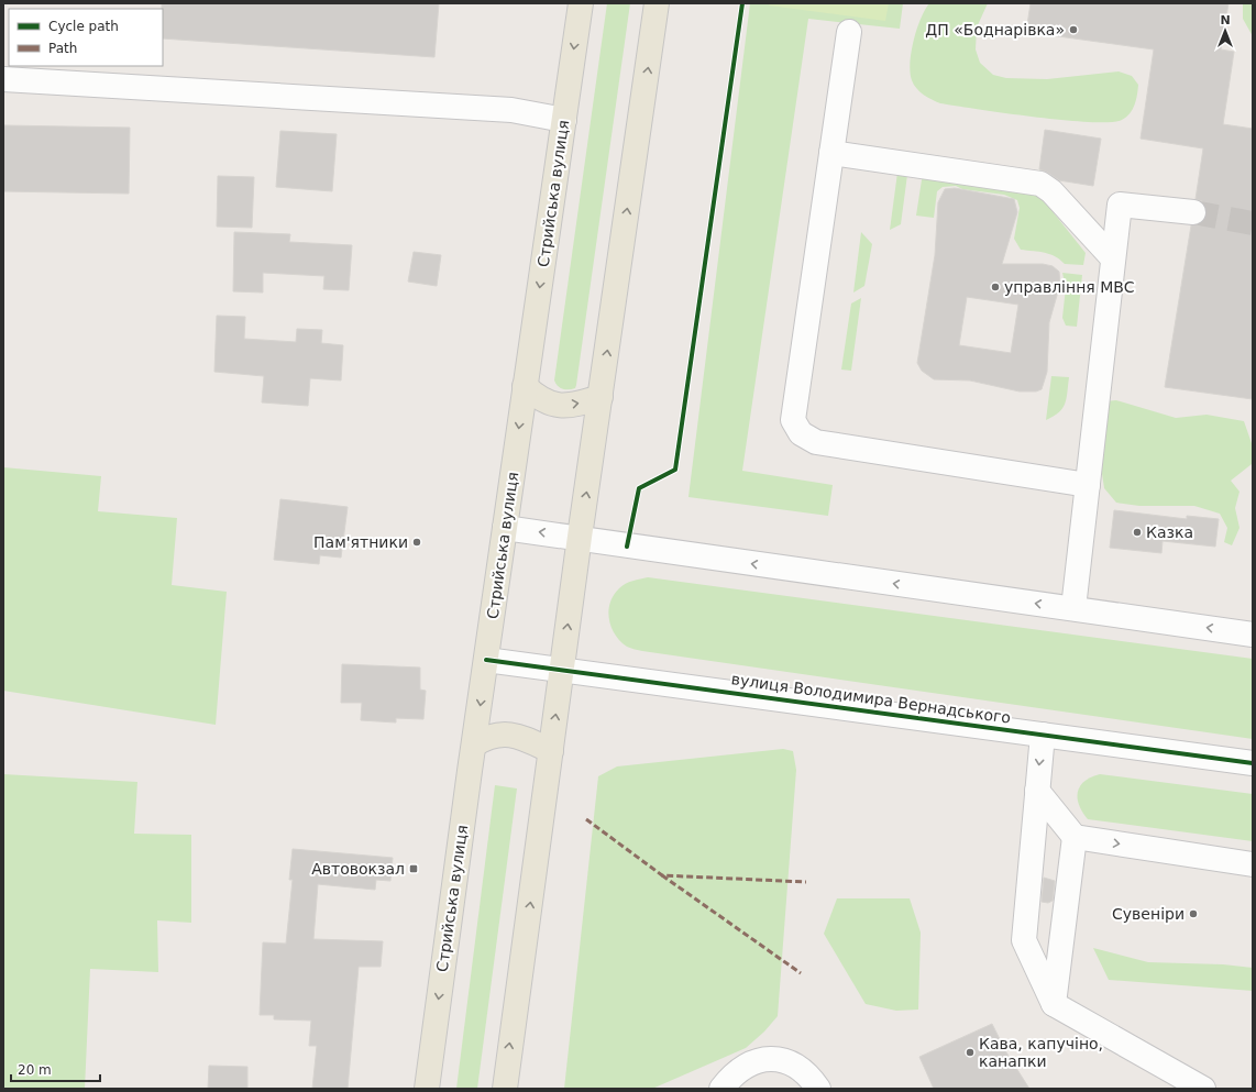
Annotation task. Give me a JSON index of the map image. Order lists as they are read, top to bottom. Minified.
{"streets":{"main road":["Стрийська вулиця"],"street":["вулиця Володимира Вернадського"]},"crossings":[["Стрийська вулиця","вулиця Володимира Вернадського"]],"places":{"other":["ДП «Боднарівка»","управління МВС","Казка","Пам'ятники","Сувеніри","Кава, капучіно, канапки"],"transit":["Автовокзал"]},"legend":["Cycle path","Path"],"scale_bar":"20 m","north":"top"}
